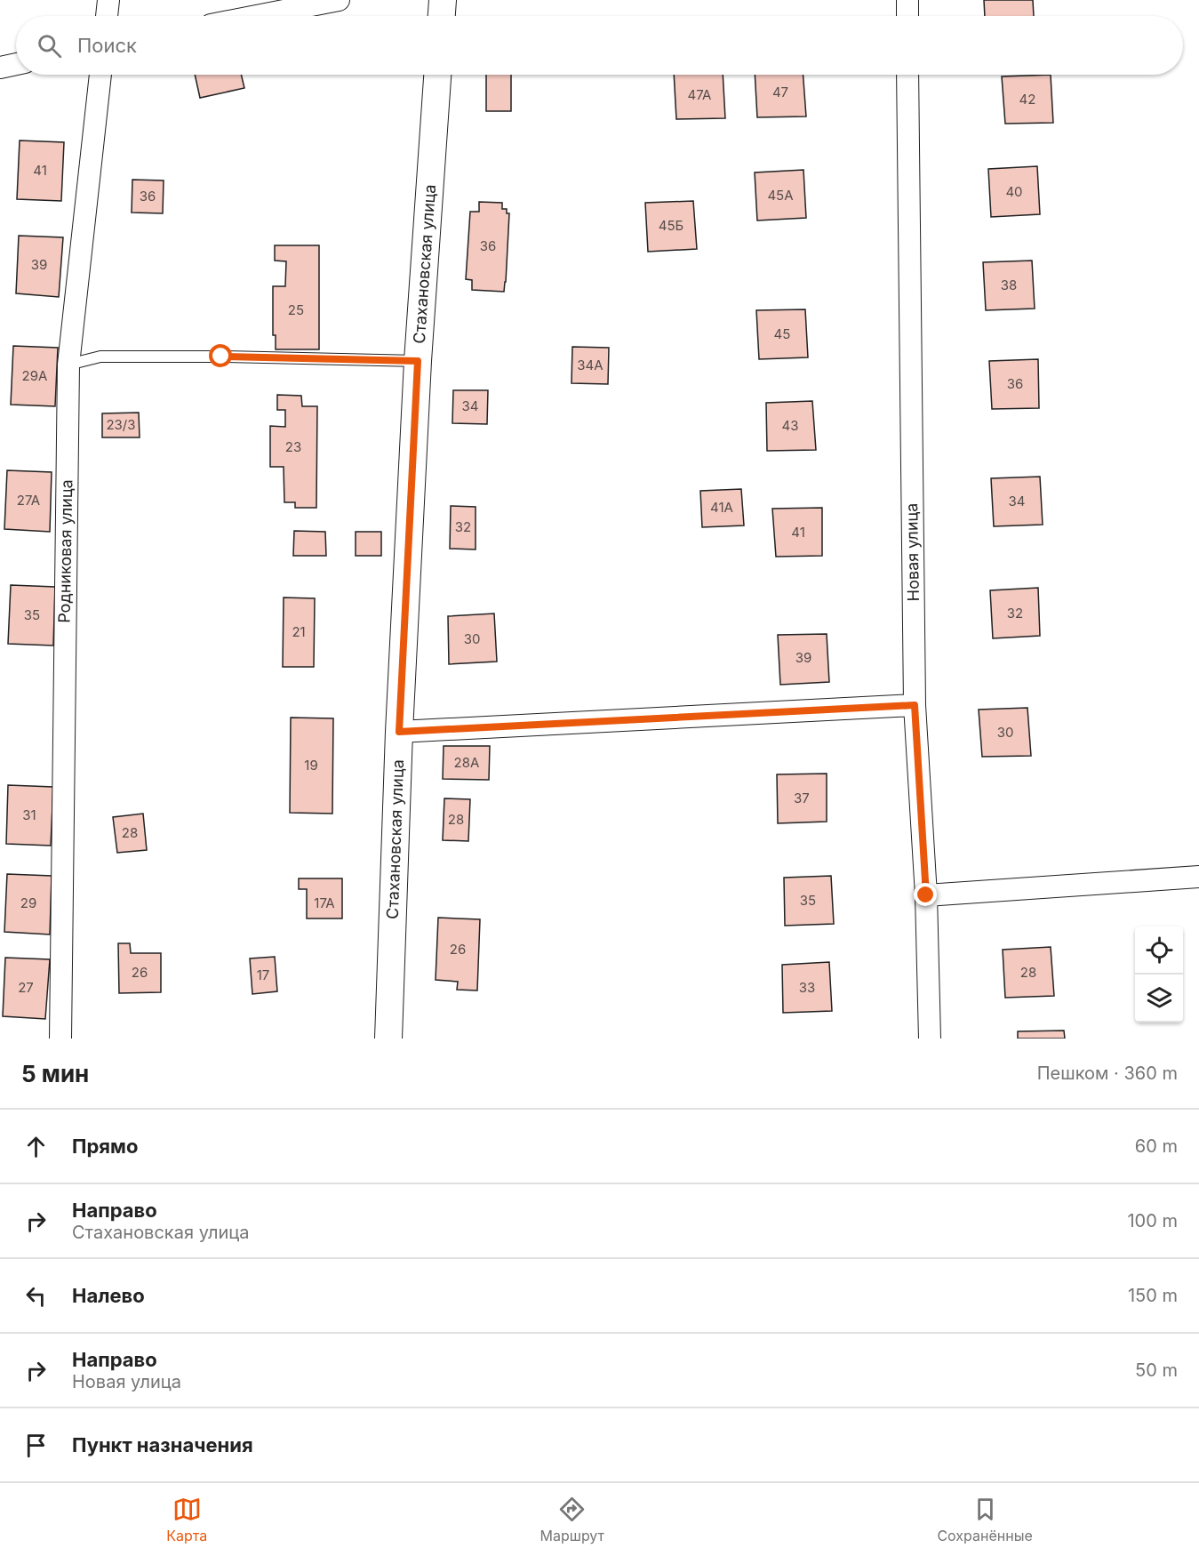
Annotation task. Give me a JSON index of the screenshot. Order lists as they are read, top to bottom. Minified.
{"streets":{"street":["Стахановская улица","Родниковая улица","Новая улица"]},"house_numbers":["47","47А","42","41","40","45А","36","45Б","36","39","38","25","45","34А","29А","36","34","23/3","43","23","27А","34","41А","32","41","32","35","21","30","39","30","28А","19","37","31","28","28","35","29","17А","26","26","28","17","27","33"],"page":{"search":"Поиск","heading":["5 мин","Пешком · 360 m"],"list":[["Прямо","60 m"],["Направо","Стахановская улица","100 m"],["Налево","150 m"],["Направо","Новая улица","50 m"],"Пункт назначения"],"nav":["Карта","Маршрут","Сохранённые"]}}
